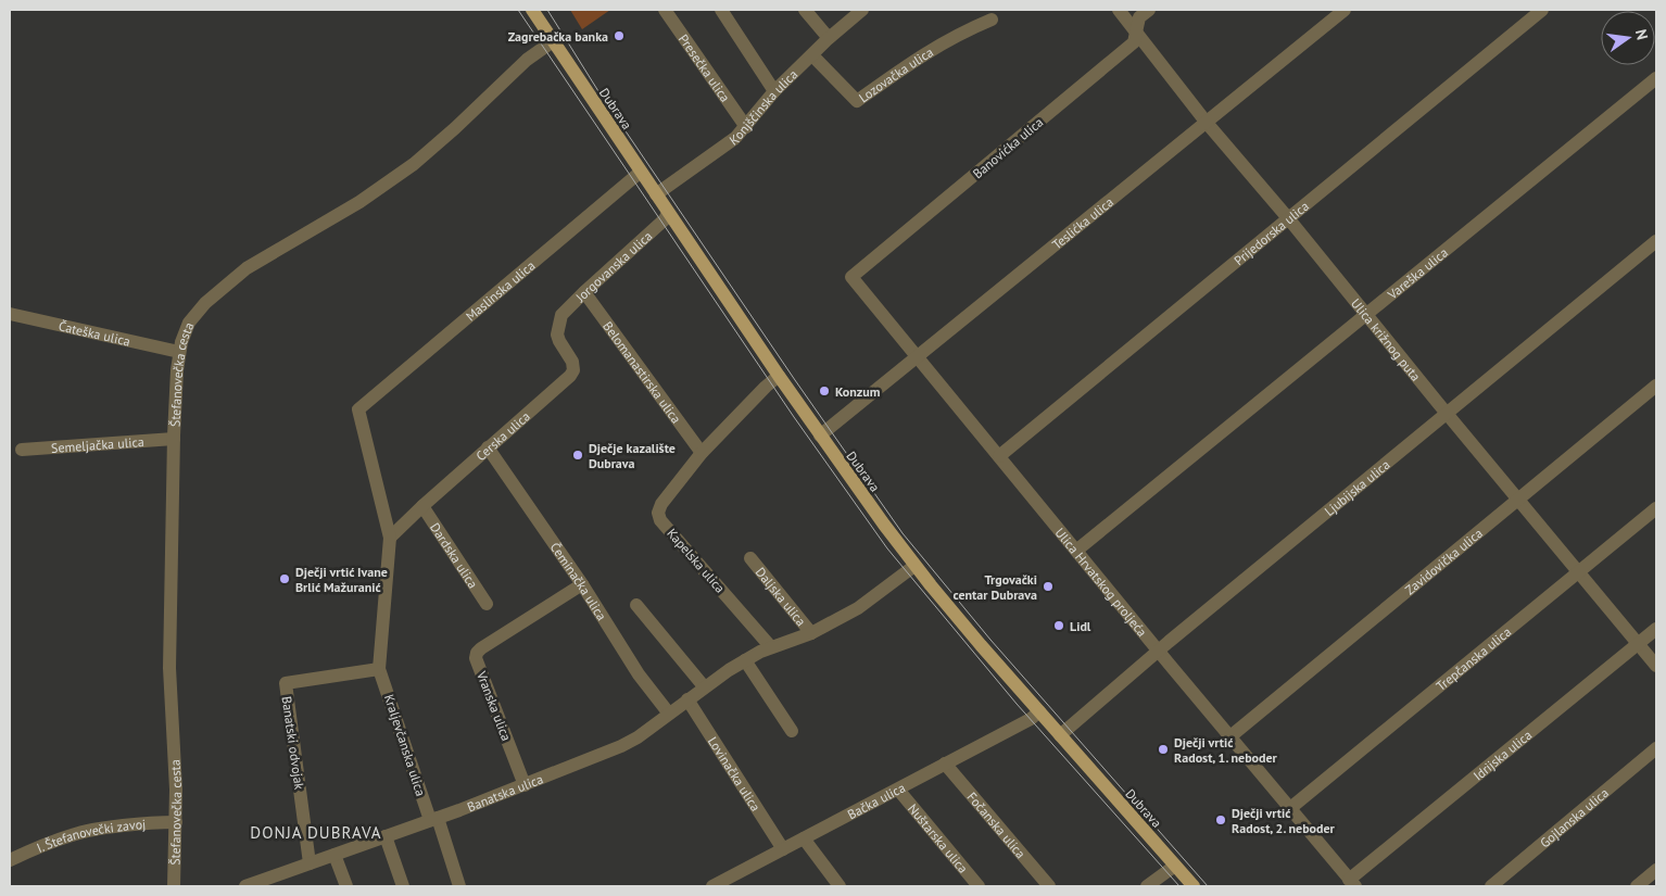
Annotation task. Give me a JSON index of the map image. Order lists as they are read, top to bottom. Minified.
{"streets":{"main road":["Dubrava"],"street":["Presečka ulica","Lozovačka ulica","Konjščinska ulica","Banovićka ulica","Teslićka ulica","Prijedorska ulica","Jorgovanska ulica","Vareška ulica","Maslinska ulica","Čateška ulica","Ulica križnog puta","Belomanastirska ulica","Štefanovečka cesta","Cerska ulica","Semeljačka ulica","Ljubijska ulica","Dardska ulica","Kapelska ulica","Zavidovička ulica","Čeminačka ulica","Ulica Hrvatskog proljeća","Daljska ulica","Trepčanska ulica","Vranska ulica","Banatski odvojak","Kraljevčanska ulica","Idrijska ulica","Lovinačka ulica","Banatska ulica","Bačka ulica","Gojlanska ulica","Fočanska ulica","I. Štefanovečki zavoj","Nuštarska ulica"]},"crossings":[["Presečka ulica","Konjščinska ulica"],["Lozovačka ulica","Konjščinska ulica"],["Konjščinska ulica","Dubrava"],["Dubrava","Teslićka ulica"],["Dubrava","Jorgovanska ulica"],["Dubrava","Maslinska ulica"],["Dubrava","Štefanovečka cesta"],["Dubrava","Ljubijska ulica"],["Dubrava","Kapelska ulica"],["Dubrava","Banatska ulica"],["Dubrava","Bačka ulica"],["Banovićka ulica","Ulica križnog puta"],["Banovićka ulica","Ulica Hrvatskog proljeća"],["Teslićka ulica","Ulica križnog puta"],["Teslićka ulica","Ulica Hrvatskog proljeća"],["Prijedorska ulica","Ulica križnog puta"],["Prijedorska ulica","Ulica Hrvatskog proljeća"],["Jorgovanska ulica","Belomanastirska ulica"],["Jorgovanska ulica","Cerska ulica"],["Vareška ulica","Ulica križnog puta"],["Vareška ulica","Ulica Hrvatskog proljeća"],["Maslinska ulica","Cerska ulica"],["Čateška ulica","Štefanovečka cesta"],["Ulica križnog puta","Ljubijska ulica"],["Ulica križnog puta","Zavidovička ulica"],["Ulica križnog puta","Trepčanska ulica"],["Ulica križnog puta","Idrijska ulica"],["Belomanastirska ulica","Kapelska ulica"],["Štefanovečka cesta","Semeljačka ulica"],["Štefanovečka cesta","I. Štefanovečki zavoj"],["Cerska ulica","Dardska ulica"],["Cerska ulica","Čeminačka ulica"],["Ljubijska ulica","Ulica Hrvatskog proljeća"],["Kapelska ulica","Banatska ulica"],["Zavidovička ulica","Ulica Hrvatskog proljeća"],["Čeminačka ulica","Vranska ulica"],["Čeminačka ulica","Banatska ulica"],["Ulica Hrvatskog proljeća","Trepčanska ulica"],["Ulica Hrvatskog proljeća","Idrijska ulica"],["Daljska ulica","Banatska ulica"],["Vranska ulica","Banatska ulica"],["Banatski odvojak","Kraljevčanska ulica"],["Banatski odvojak","Banatska ulica"],["Kraljevčanska ulica","Banatska ulica"],["Lovinačka ulica","Banatska ulica"],["Lovinačka ulica","Bačka ulica"],["Bačka ulica","Fočanska ulica"],["Bačka ulica","Nuštarska ulica"]],"districts":["DONJA DUBRAVA"],"places":["Zagrebačka banka","Konzum","Dječje kazalište Dubrava","Dječji vrtić Ivane Brlić Mažuranić","Trgovački centar Dubrava","Lidl","Dječji vrtić Radost, 1. neboder","Dječji vrtić Radost, 2. neboder"],"north":"right"}
